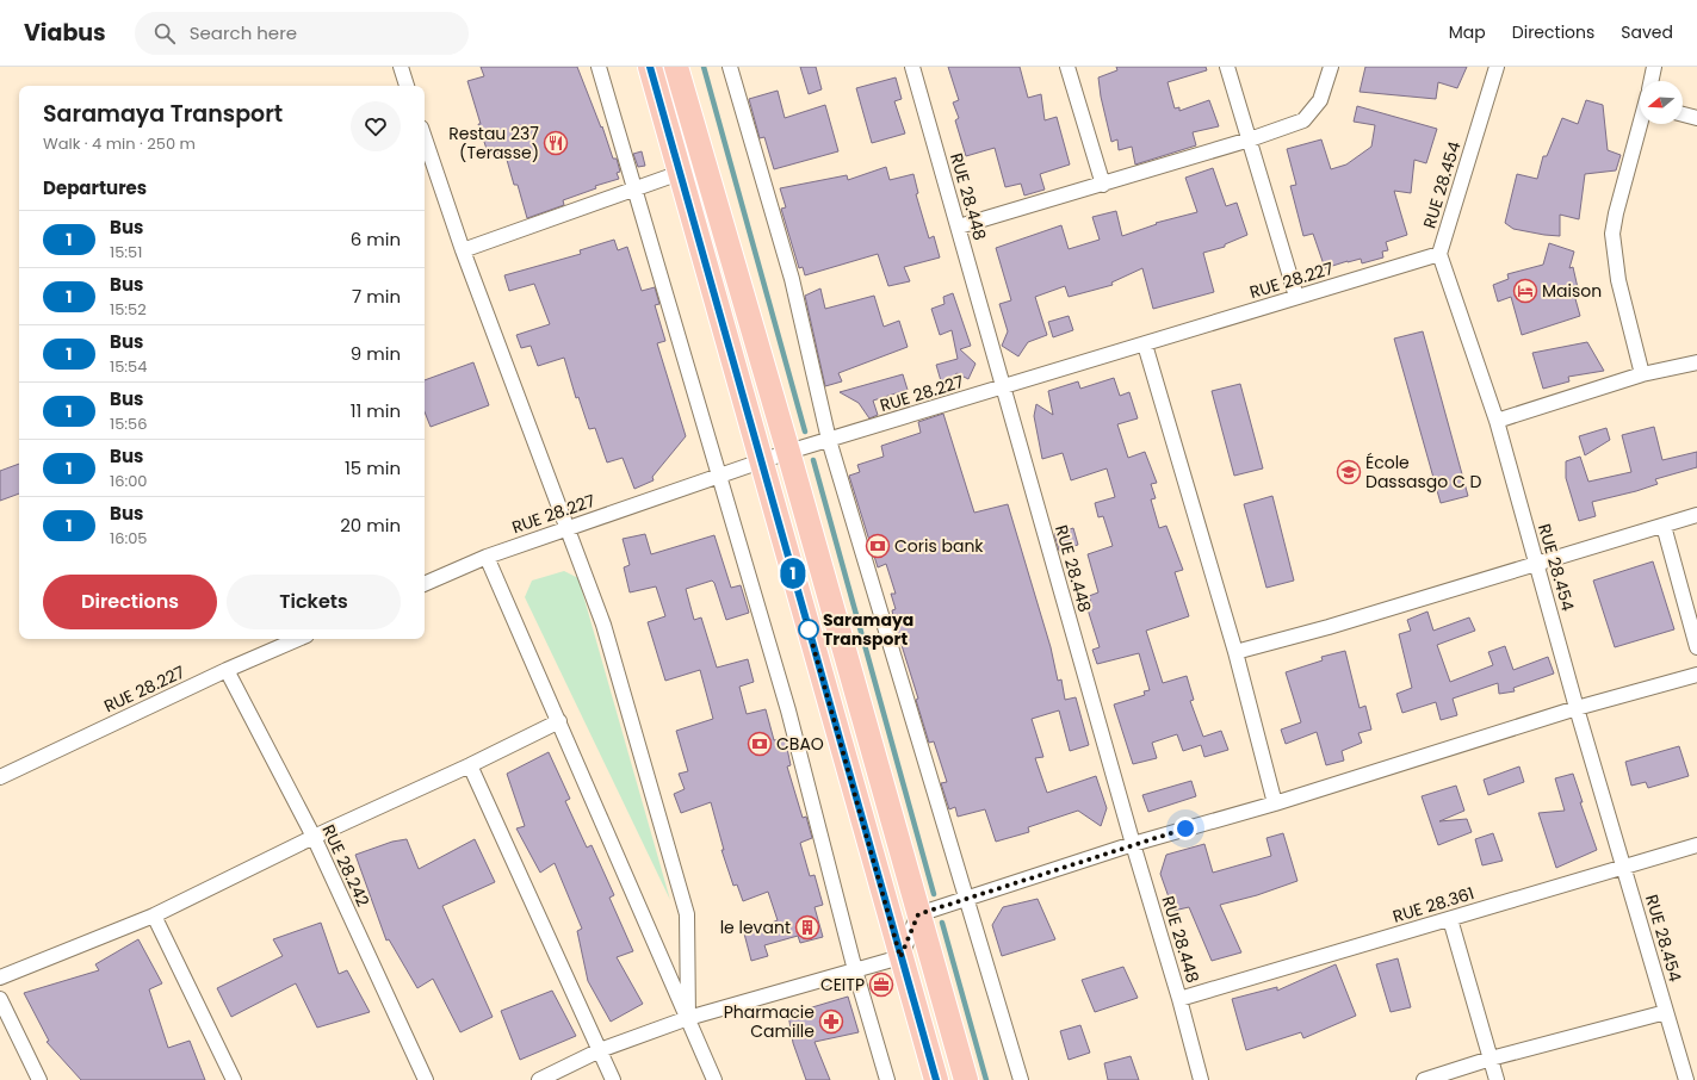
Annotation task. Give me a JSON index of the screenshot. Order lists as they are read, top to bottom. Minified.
{"streets":{"street":["RUE 28.454","RUE 28.448","RUE 28.227","RUE 28.242","RUE 28.361"]},"crossings":[["RUE 28.454","RUE 28.227"],["RUE 28.454","RUE 28.361"],["RUE 28.448","RUE 28.227"],["RUE 28.448","RUE 28.361"],["RUE 28.227","RUE 28.242"]],"places":{"restaurant":["Restau 237 (Terasse)"],"hotel":["Maison"],"school or university":["École Dassasgo C D"],"bank":["Coris bank","CBAO"],"other":["Saramaya Transport"],"building":["le levant"],"office":["CEITP"],"pharmacy":["Pharmacie Camille"]},"lines":["bus line 1"],"north":"left","page":{"header":"Viabus","search":"Search here","nav":["Map","Directions","Saved"],"on_map":"1","heading":[["Saramaya Transport","Walk · 4 min · 250 m"],"Departures"],"list":[{"mark":"1","name":"Bus","note":"15:51","value":"6 min"},{"mark":"1","name":"Bus","note":"15:52","value":"7 min"},{"mark":"1","name":"Bus","note":"15:54","value":"9 min"},{"mark":"1","name":"Bus","note":"15:56","value":"11 min"},{"mark":"1","name":"Bus","note":"16:00","value":"15 min"},{"mark":"1","name":"Bus","note":"16:05","value":"20 min"}],"buttons":["Directions","Tickets"]}}
